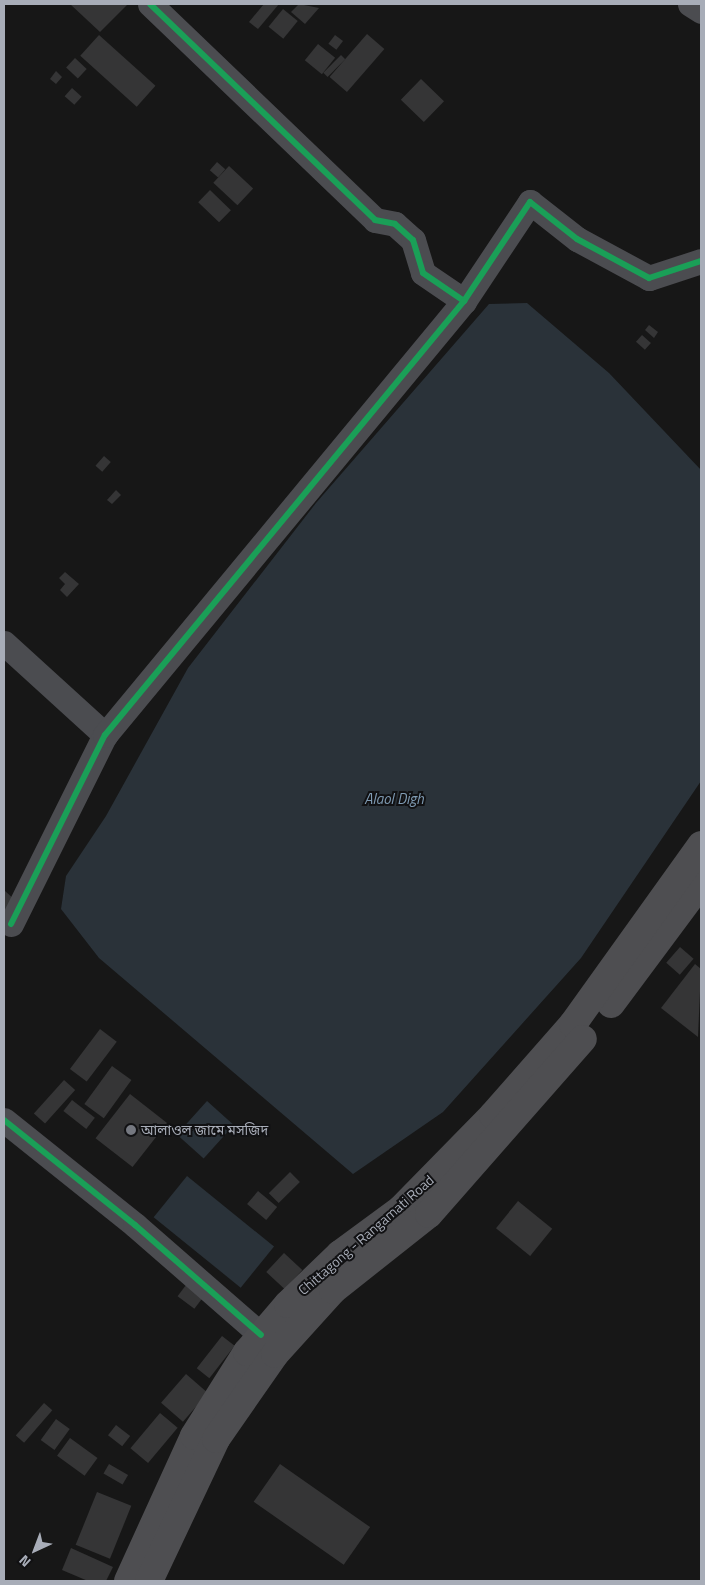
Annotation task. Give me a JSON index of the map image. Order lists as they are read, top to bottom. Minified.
{"streets":{"highway":["Chittagong - Rangamati Road"]},"water":["Alaol Digh"],"places":["আলাওল জামে মসজিদ"],"north":"bottom left"}
